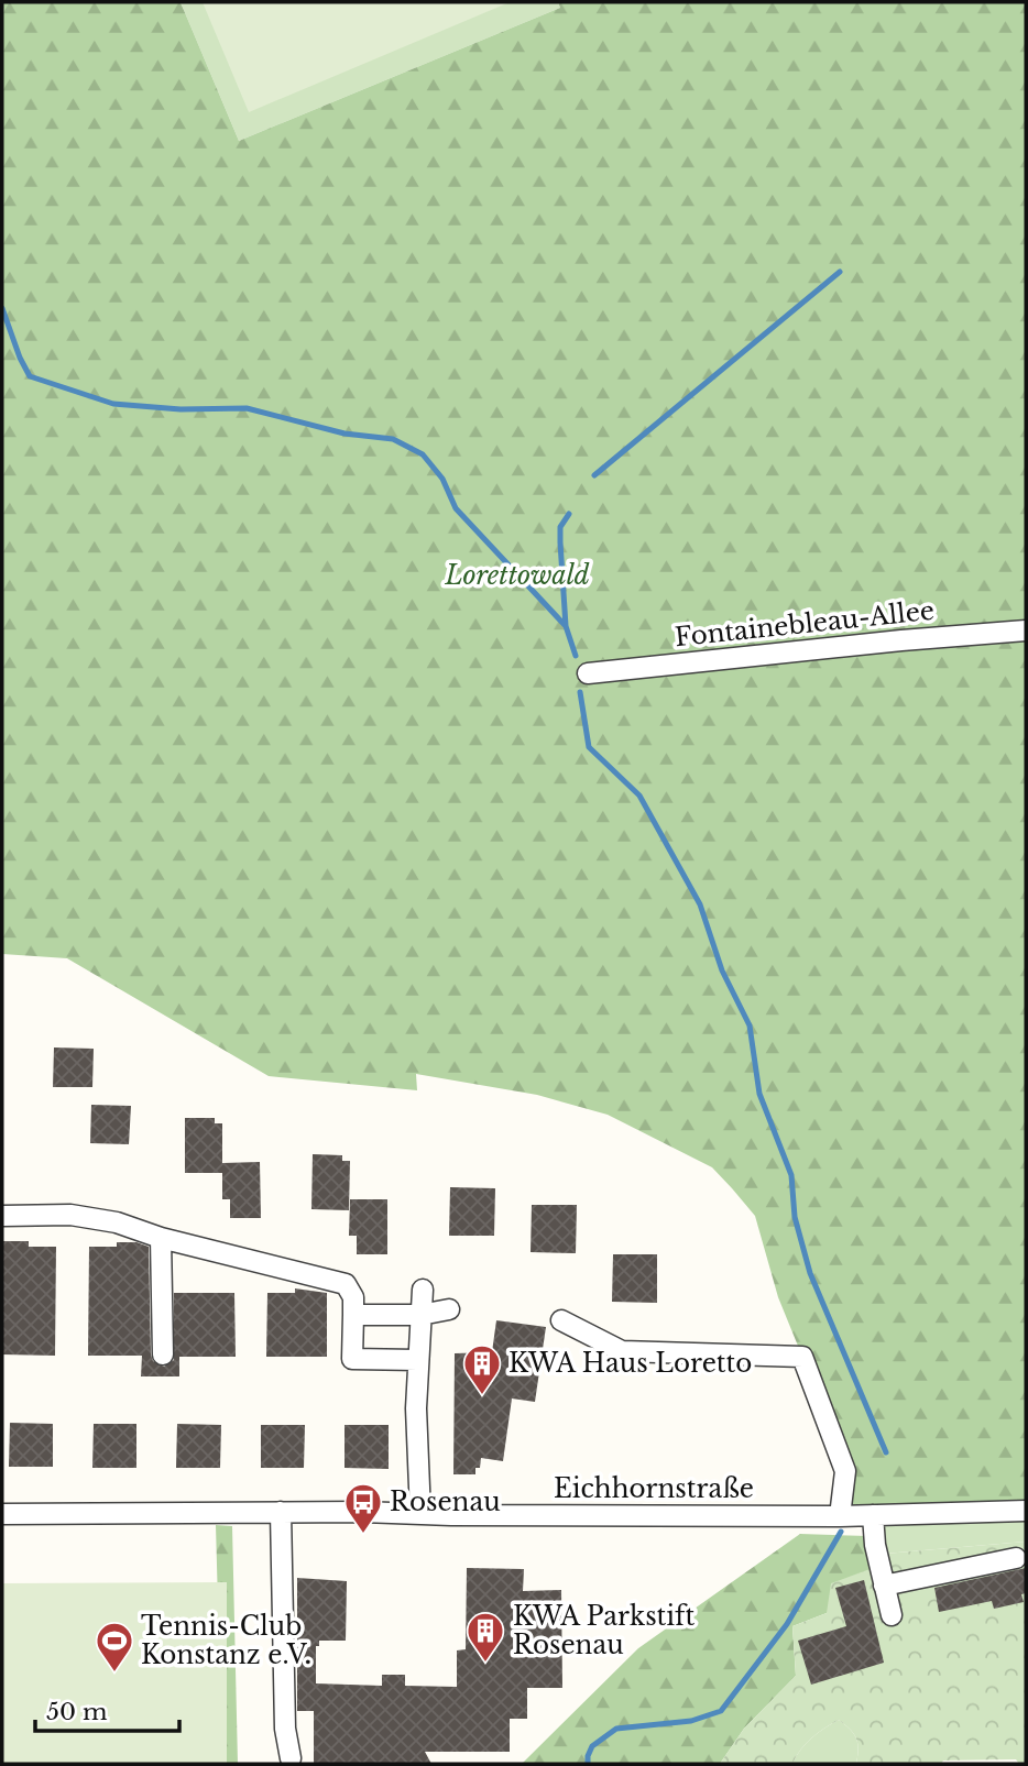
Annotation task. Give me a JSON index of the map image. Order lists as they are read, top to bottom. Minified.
{"streets":{"street":["Fontainebleau-Allee","Eichhornstraße"]},"parks":["Lorettowald"],"places":{"building":["KWA Haus Loretto","KWA Parkstift Rosenau"],"bus stop":["Rosenau"],"sports":["Tennis-Club Konstanz e.V."]},"scale_bar":"50 m"}
